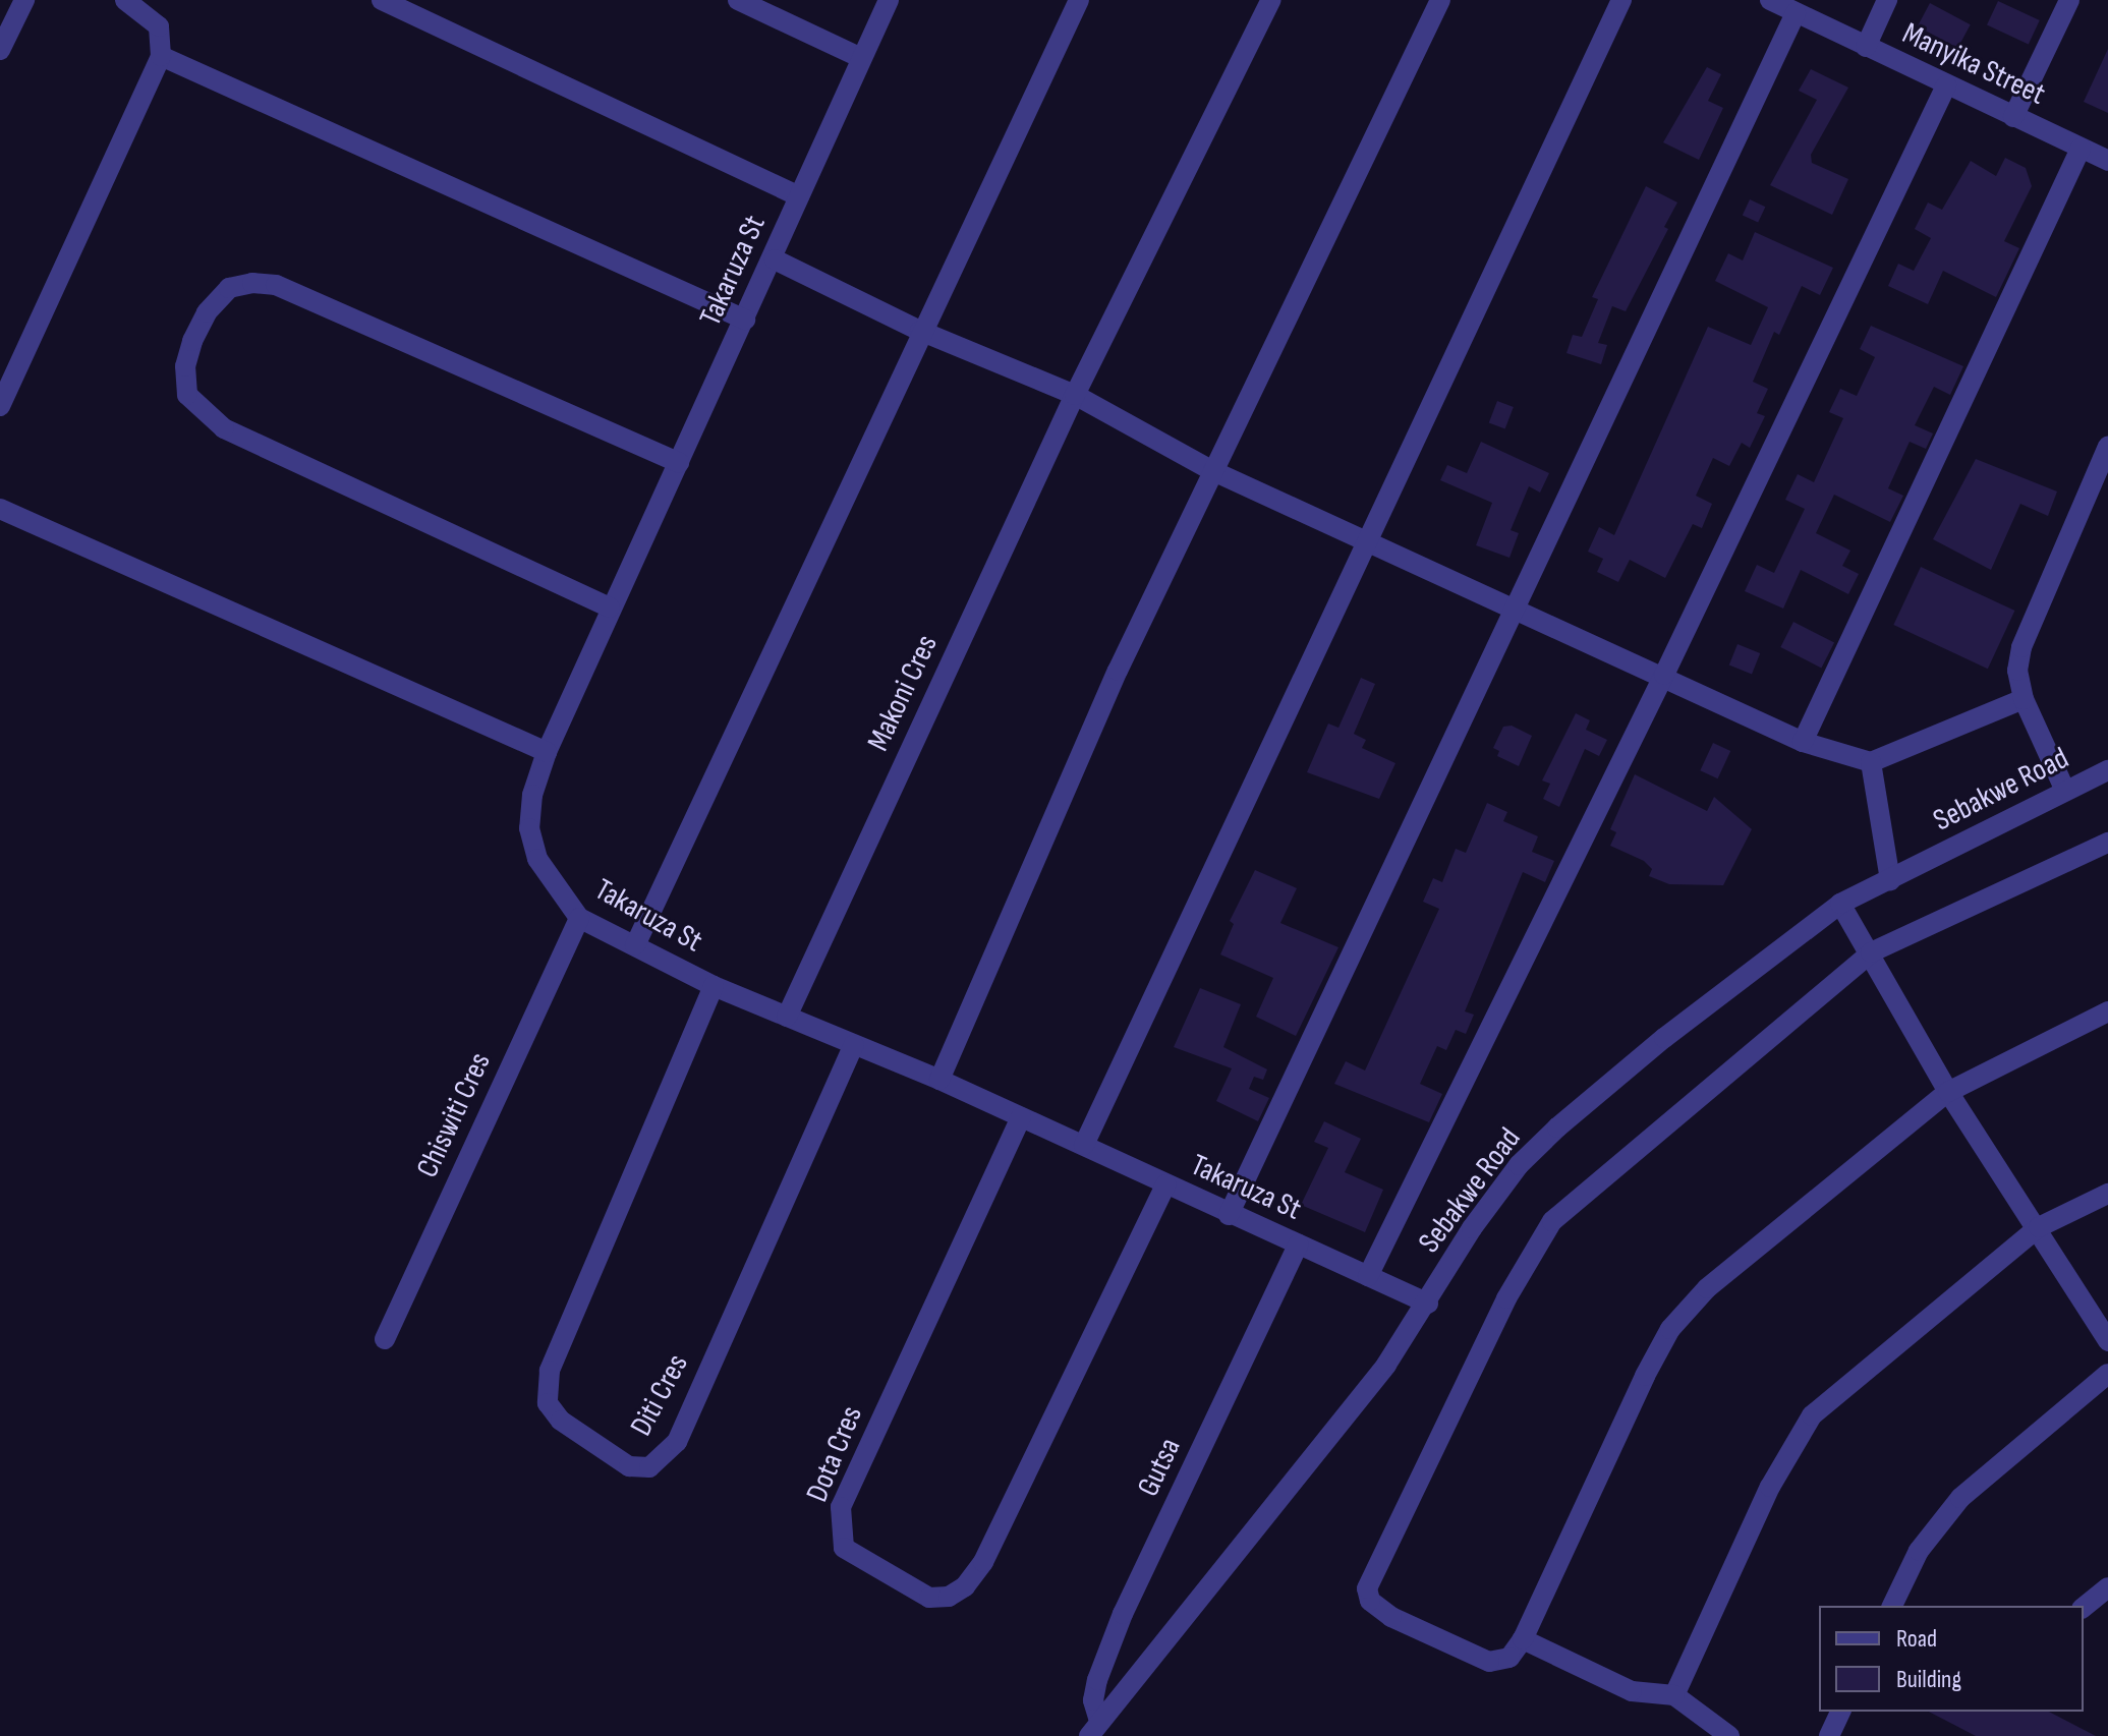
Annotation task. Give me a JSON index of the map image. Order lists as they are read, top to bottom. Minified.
{"streets":{"street":["Manyika Street","Takaruza St","Makoni Cres","Sebakwe Road","Chiswiti Cres","Diti Cres","Dota Cres","Gutsa"]},"crossings":[["Takaruza St","Makoni Cres"],["Takaruza St","Sebakwe Road"],["Takaruza St","Chiswiti Cres"],["Takaruza St","Diti Cres"],["Takaruza St","Dota Cres"],["Takaruza St","Gutsa"],["Sebakwe Road","Gutsa"]],"legend":["Road","Building"]}
